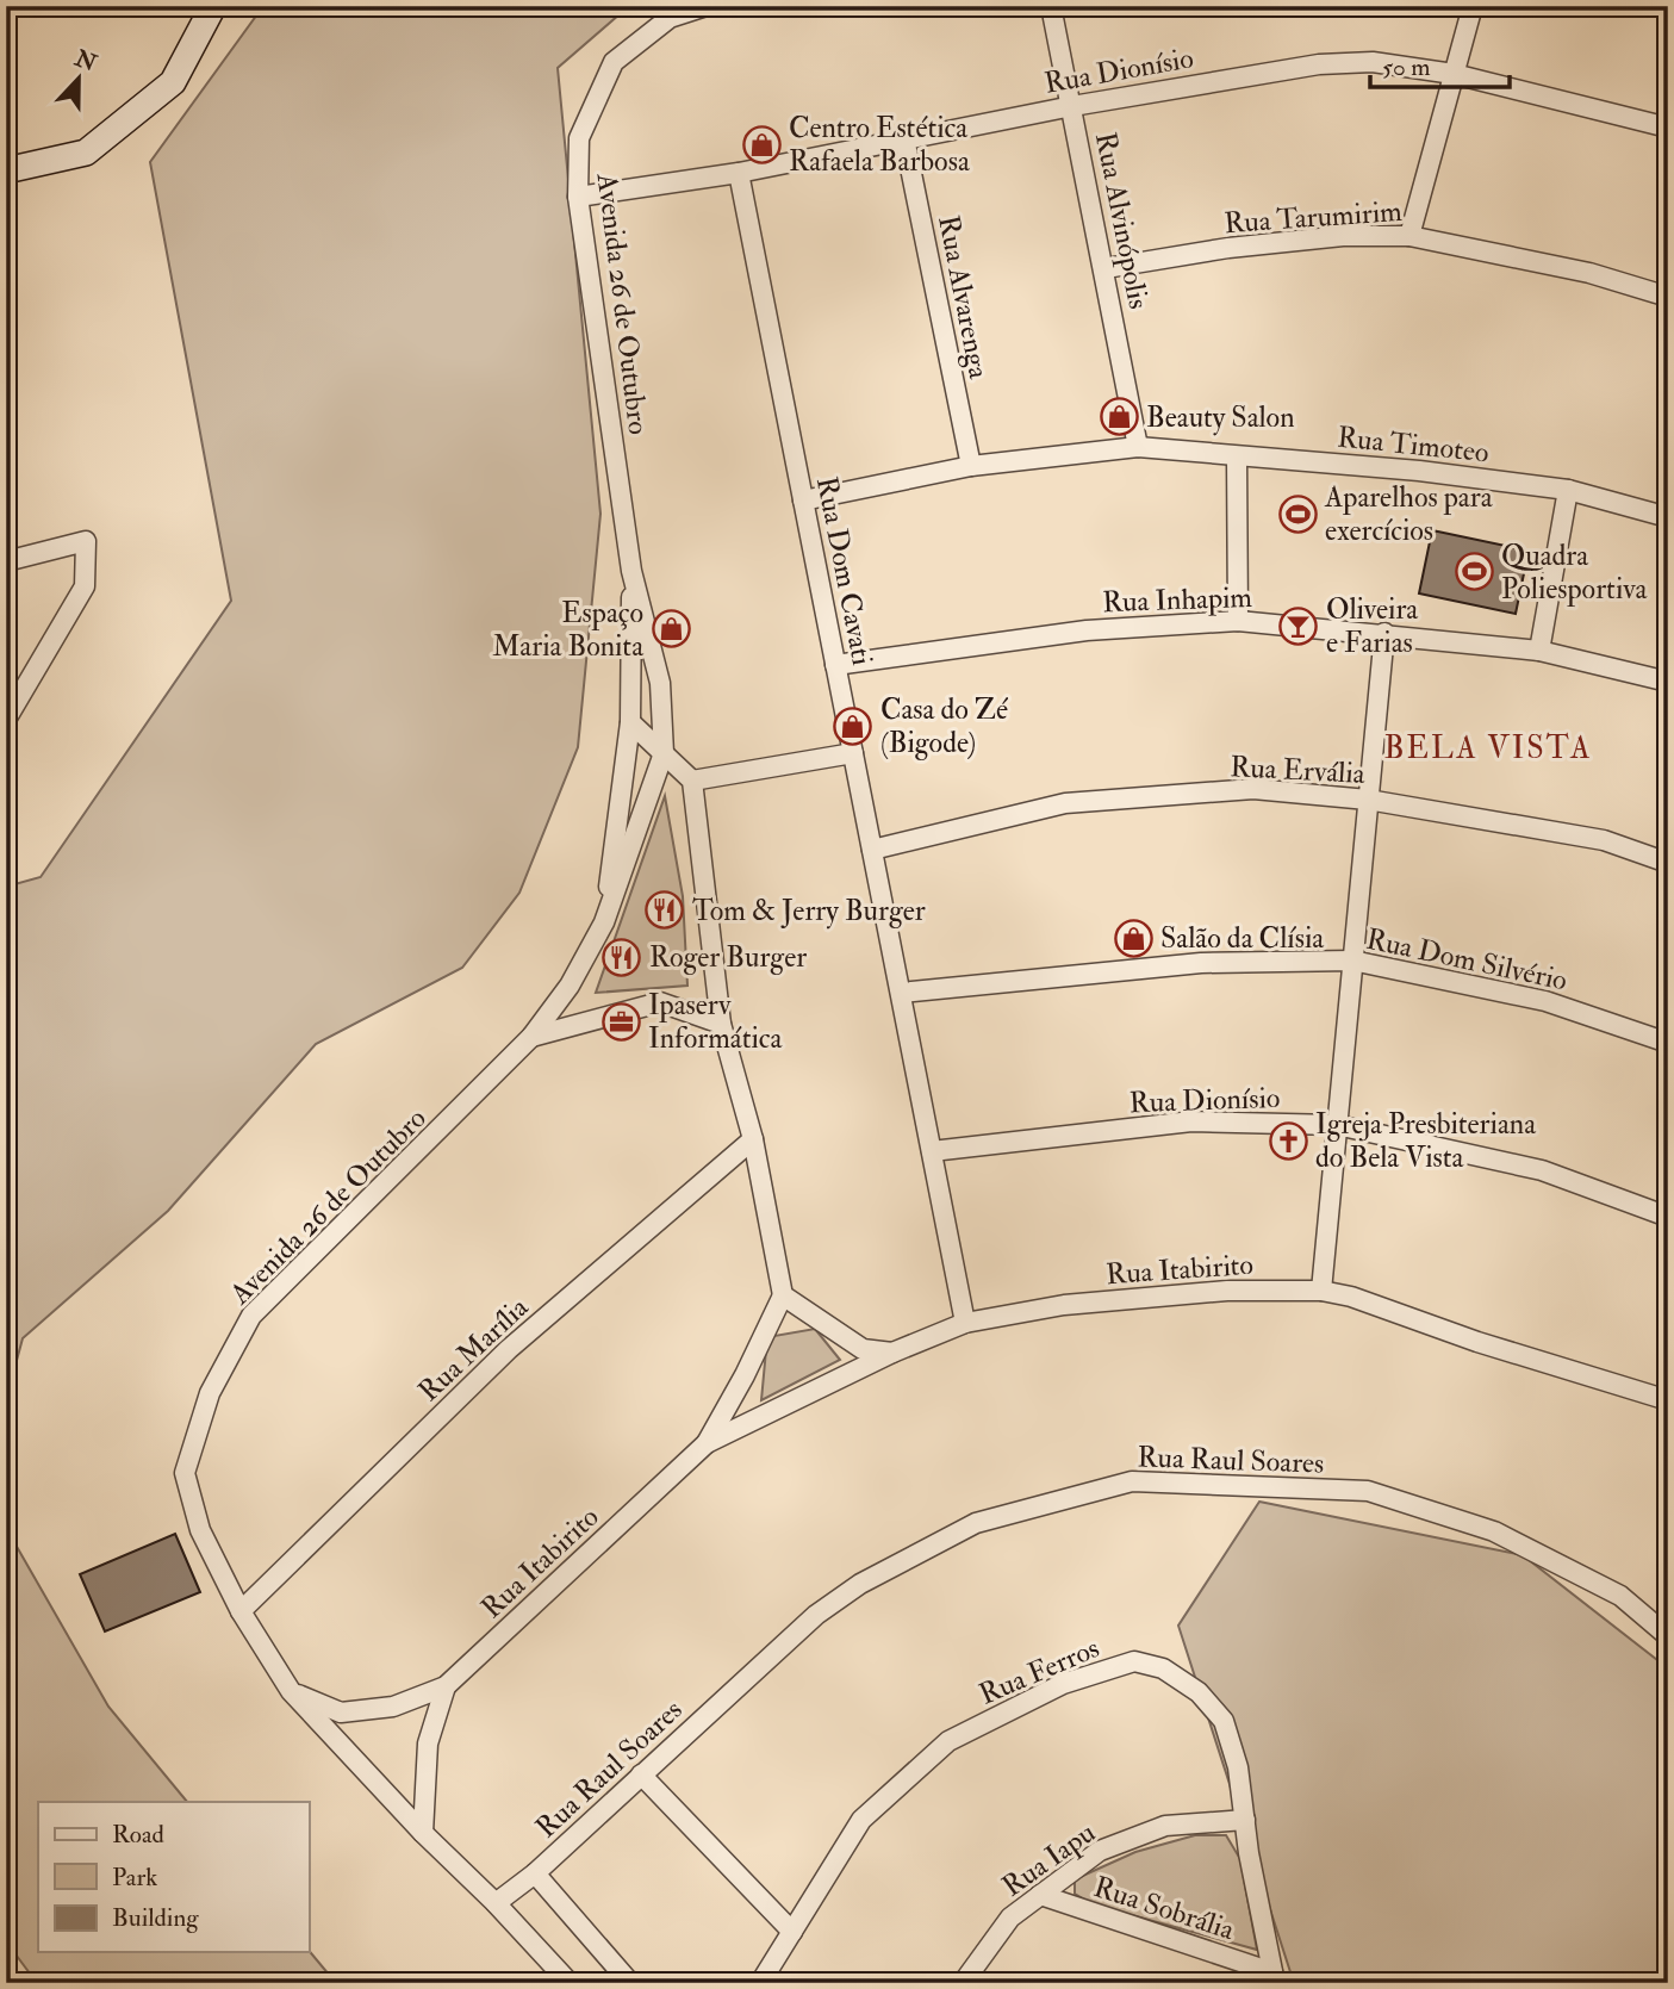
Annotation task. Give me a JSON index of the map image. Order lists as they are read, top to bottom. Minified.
{"streets":{"street":["Rua Dionísio","Rua Tarumirim","Rua Alvinópolis","Rua Alvarenga","Avenida 26 de Outubro","Rua Timoteo","Rua Dom Cavati","Rua Inhapim","Rua Ervália","Rua Dom Silvério","Rua Itabirito","Rua Marília","Rua Raul Soares","Rua Ferros","Rua Iapu","Rua Sobrália"]},"crossings":[["Rua Dionísio","Rua Alvinópolis"],["Rua Dionísio","Rua Alvarenga"],["Rua Dionísio","Avenida 26 de Outubro"],["Rua Dionísio","Rua Dom Cavati"],["Rua Tarumirim","Rua Alvinópolis"],["Rua Alvinópolis","Rua Timoteo"],["Rua Alvarenga","Rua Timoteo"],["Avenida 26 de Outubro","Rua Itabirito"],["Avenida 26 de Outubro","Rua Marília"],["Avenida 26 de Outubro","Rua Raul Soares"],["Rua Timoteo","Rua Dom Cavati"],["Rua Dom Cavati","Rua Inhapim"],["Rua Dom Cavati","Rua Ervália"],["Rua Dom Cavati","Rua Dom Silvério"],["Rua Dom Cavati","Rua Itabirito"],["Rua Ferros","Rua Iapu"],["Rua Ferros","Rua Sobrália"],["Rua Iapu","Rua Sobrália"]],"districts":["BELA VISTA"],"places":{"shop":["Centro Estética Rafaela Barbosa","Beauty Salon","Espaço Maria Bonita","Casa do Zé (Bigode)","Salão da Clísia"],"sports":["Aparelhos para exercícios","Quadra Poliesportiva"],"bar":["Oliveira e Farias"],"restaurant":["Tom & Jerry Burger","Roger Burger"],"office":["Ipaserv Informática"],"church":["Igreja Presbiteriana do Bela Vista"]},"legend":["Road","Park","Building"],"scale_bar":"50 m","north":"top"}
